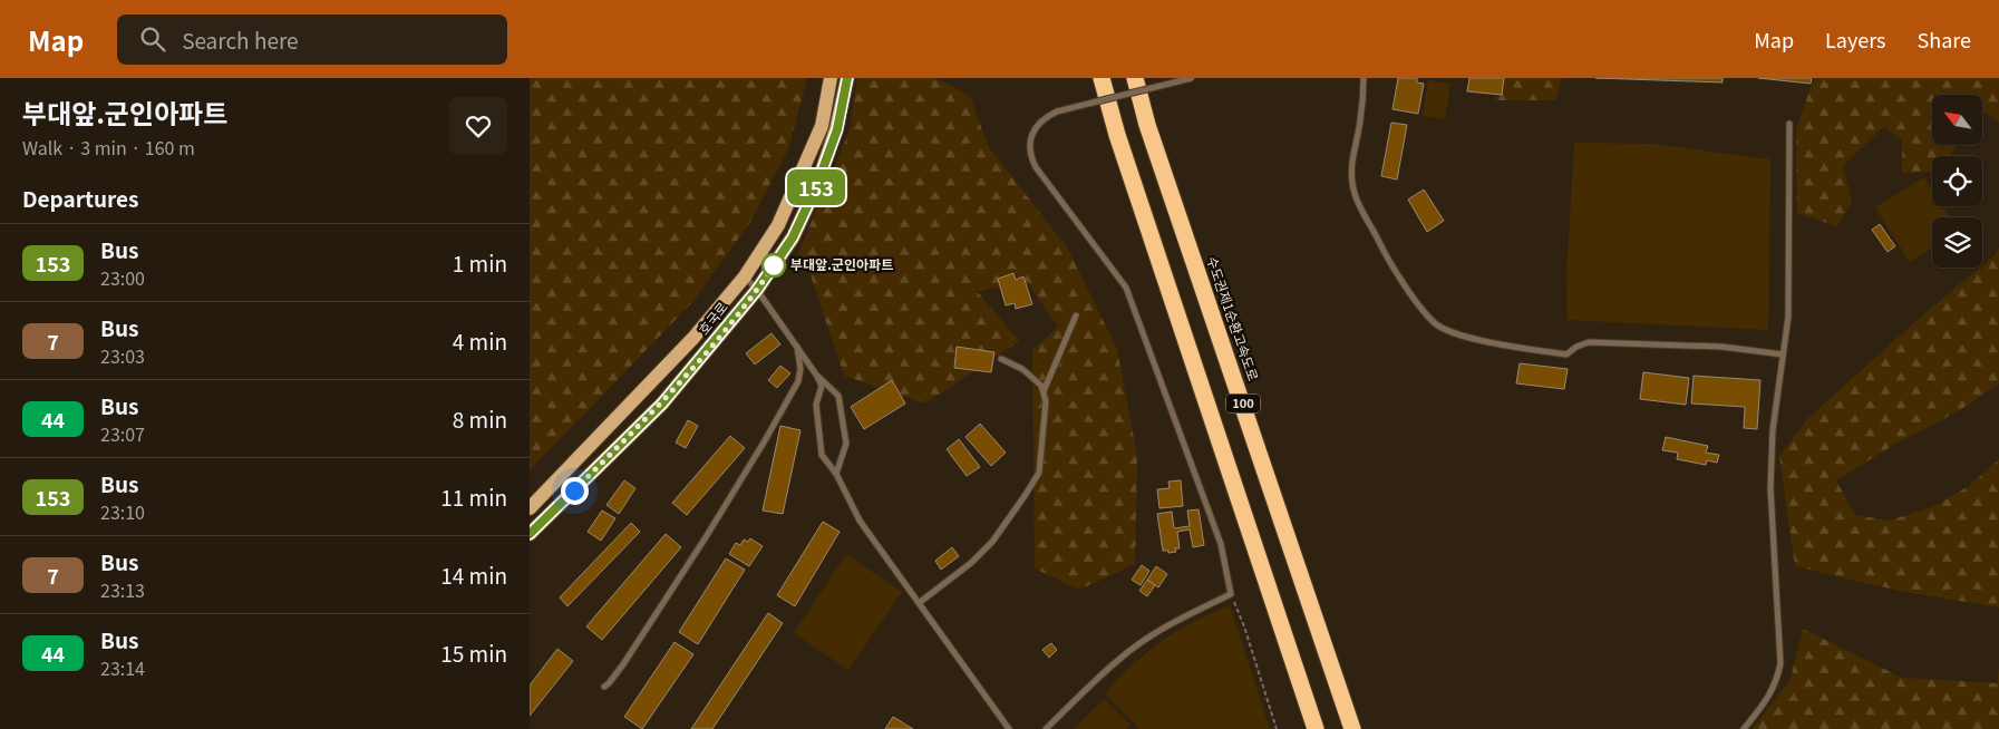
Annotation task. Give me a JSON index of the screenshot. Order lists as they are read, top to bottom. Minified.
{"streets":{"highway":["수도권제1순환고속도로","100"],"main road":["호국로"]},"places":["부대앞.군인아파트"],"lines":["bus line 153"],"north":"top left","page":{"header":"Map","search":"Search here","nav":["Map","Layers","Share"],"heading":[["부대앞.군인아파트","Walk · 3 min · 160 m"],"Departures"],"on_map":"153","list":[{"mark":"153","name":"Bus","note":"23:00","value":"1 min"},{"mark":"7","name":"Bus","note":"23:03","value":"4 min"},{"mark":"44","name":"Bus","note":"23:07","value":"8 min"},{"mark":"153","name":"Bus","note":"23:10","value":"11 min"},{"mark":"7","name":"Bus","note":"23:13","value":"14 min"},{"mark":"44","name":"Bus","note":"23:14","value":"15 min"}]}}
